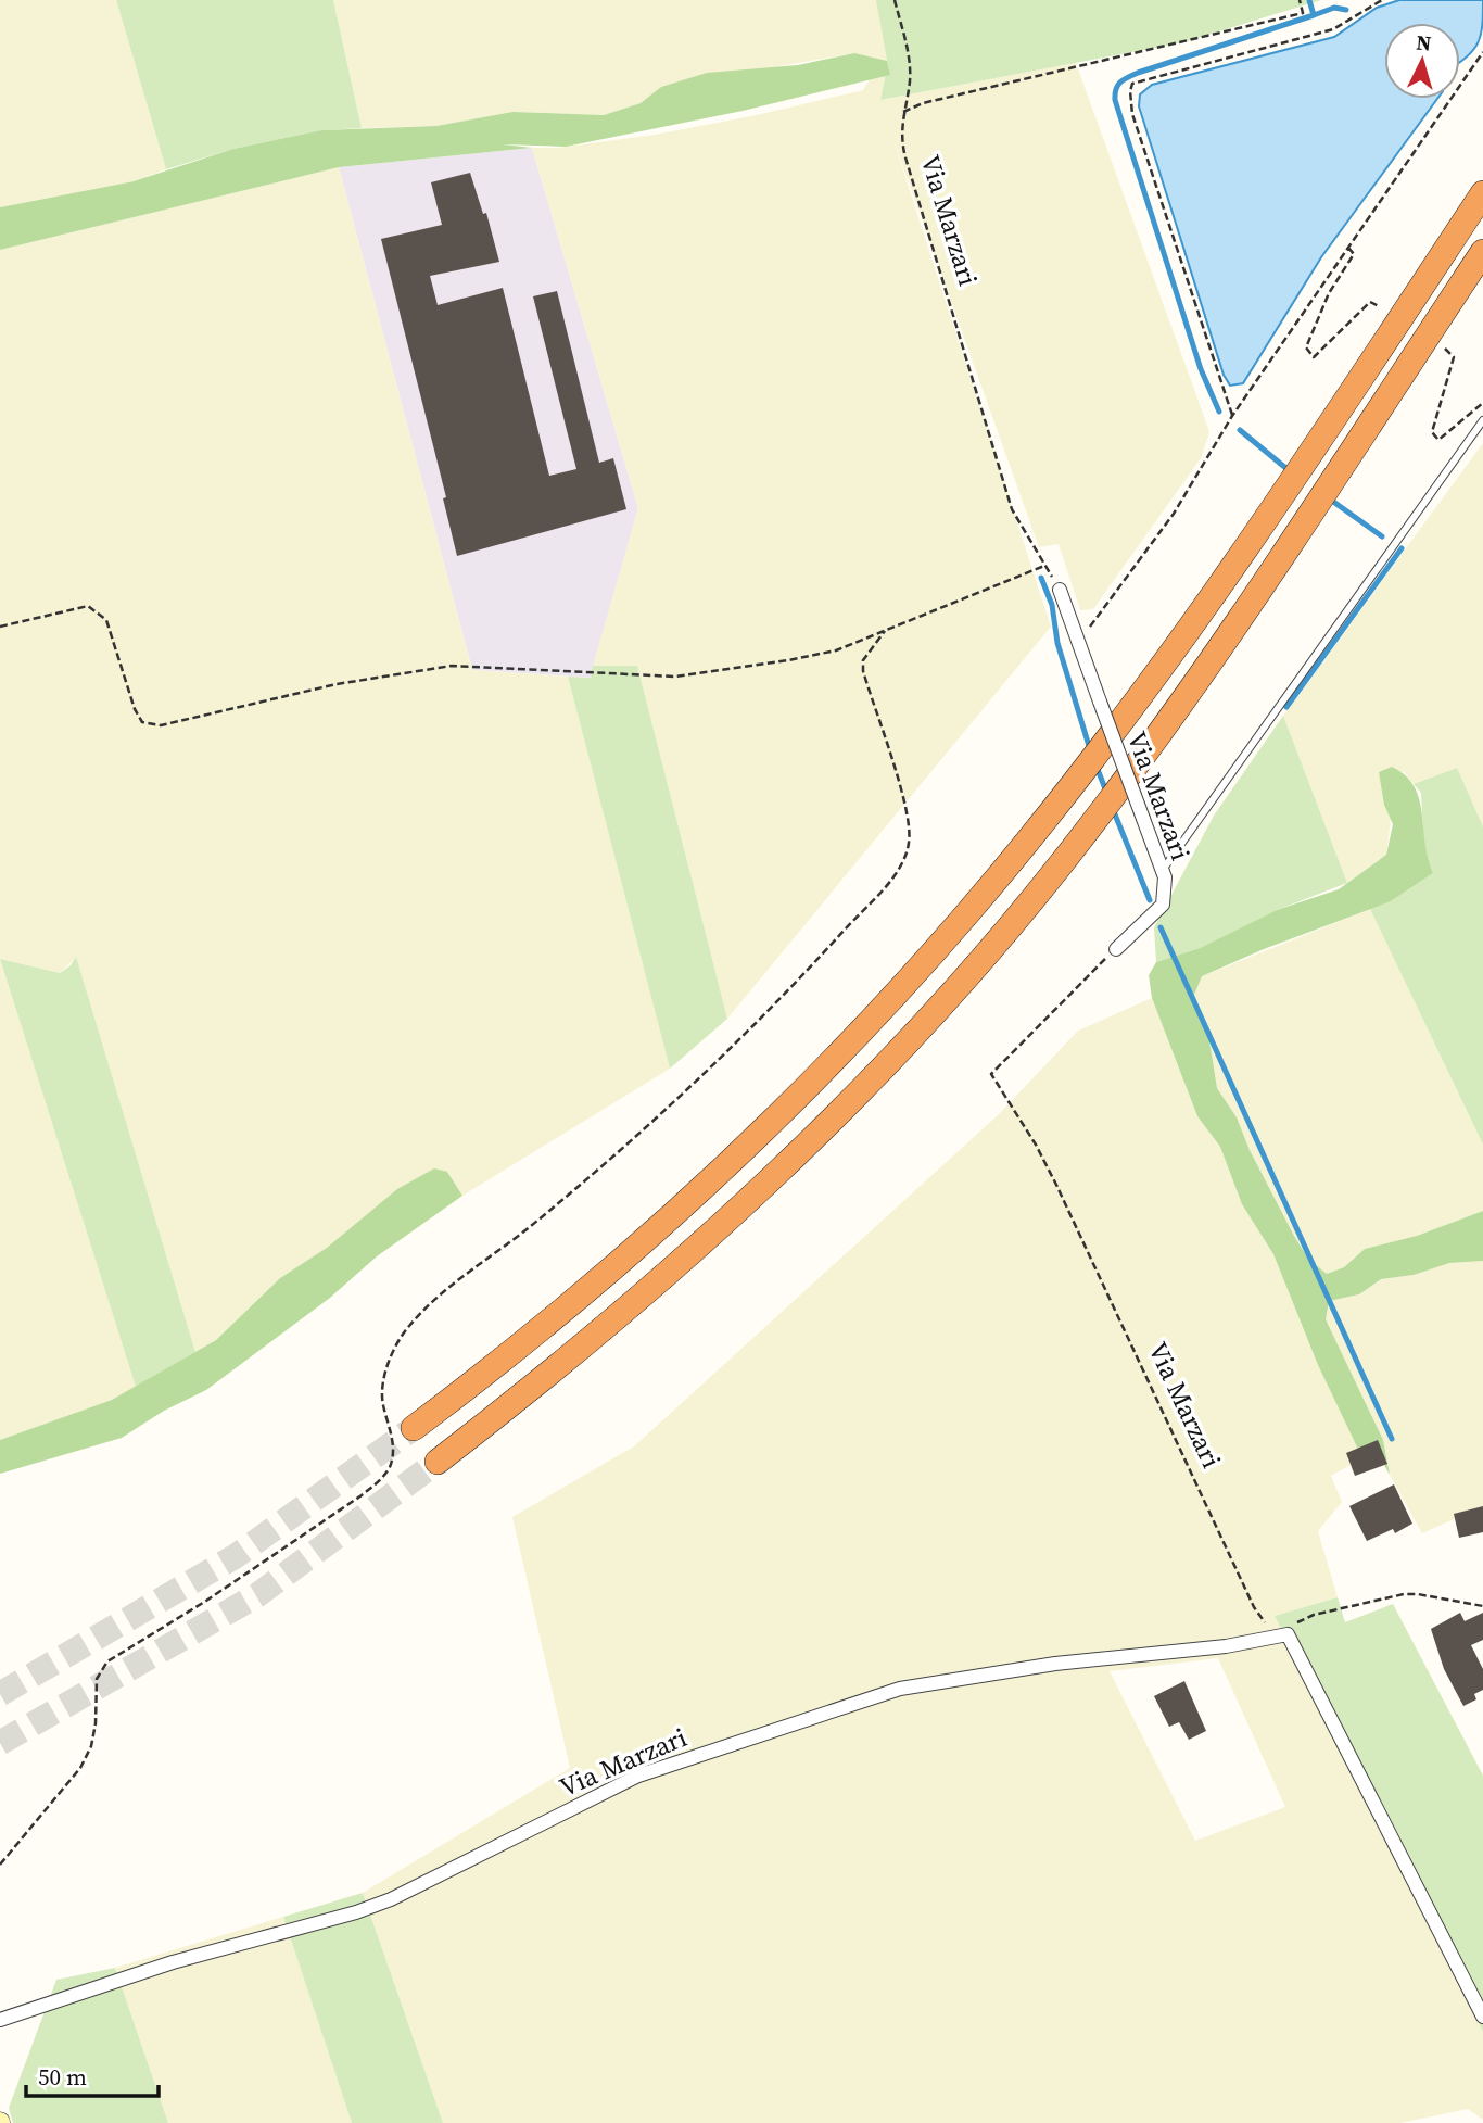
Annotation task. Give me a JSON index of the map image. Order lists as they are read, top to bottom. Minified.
{"streets":{"street":["Via Marzari"]},"scale_bar":"50 m","north":"top"}
